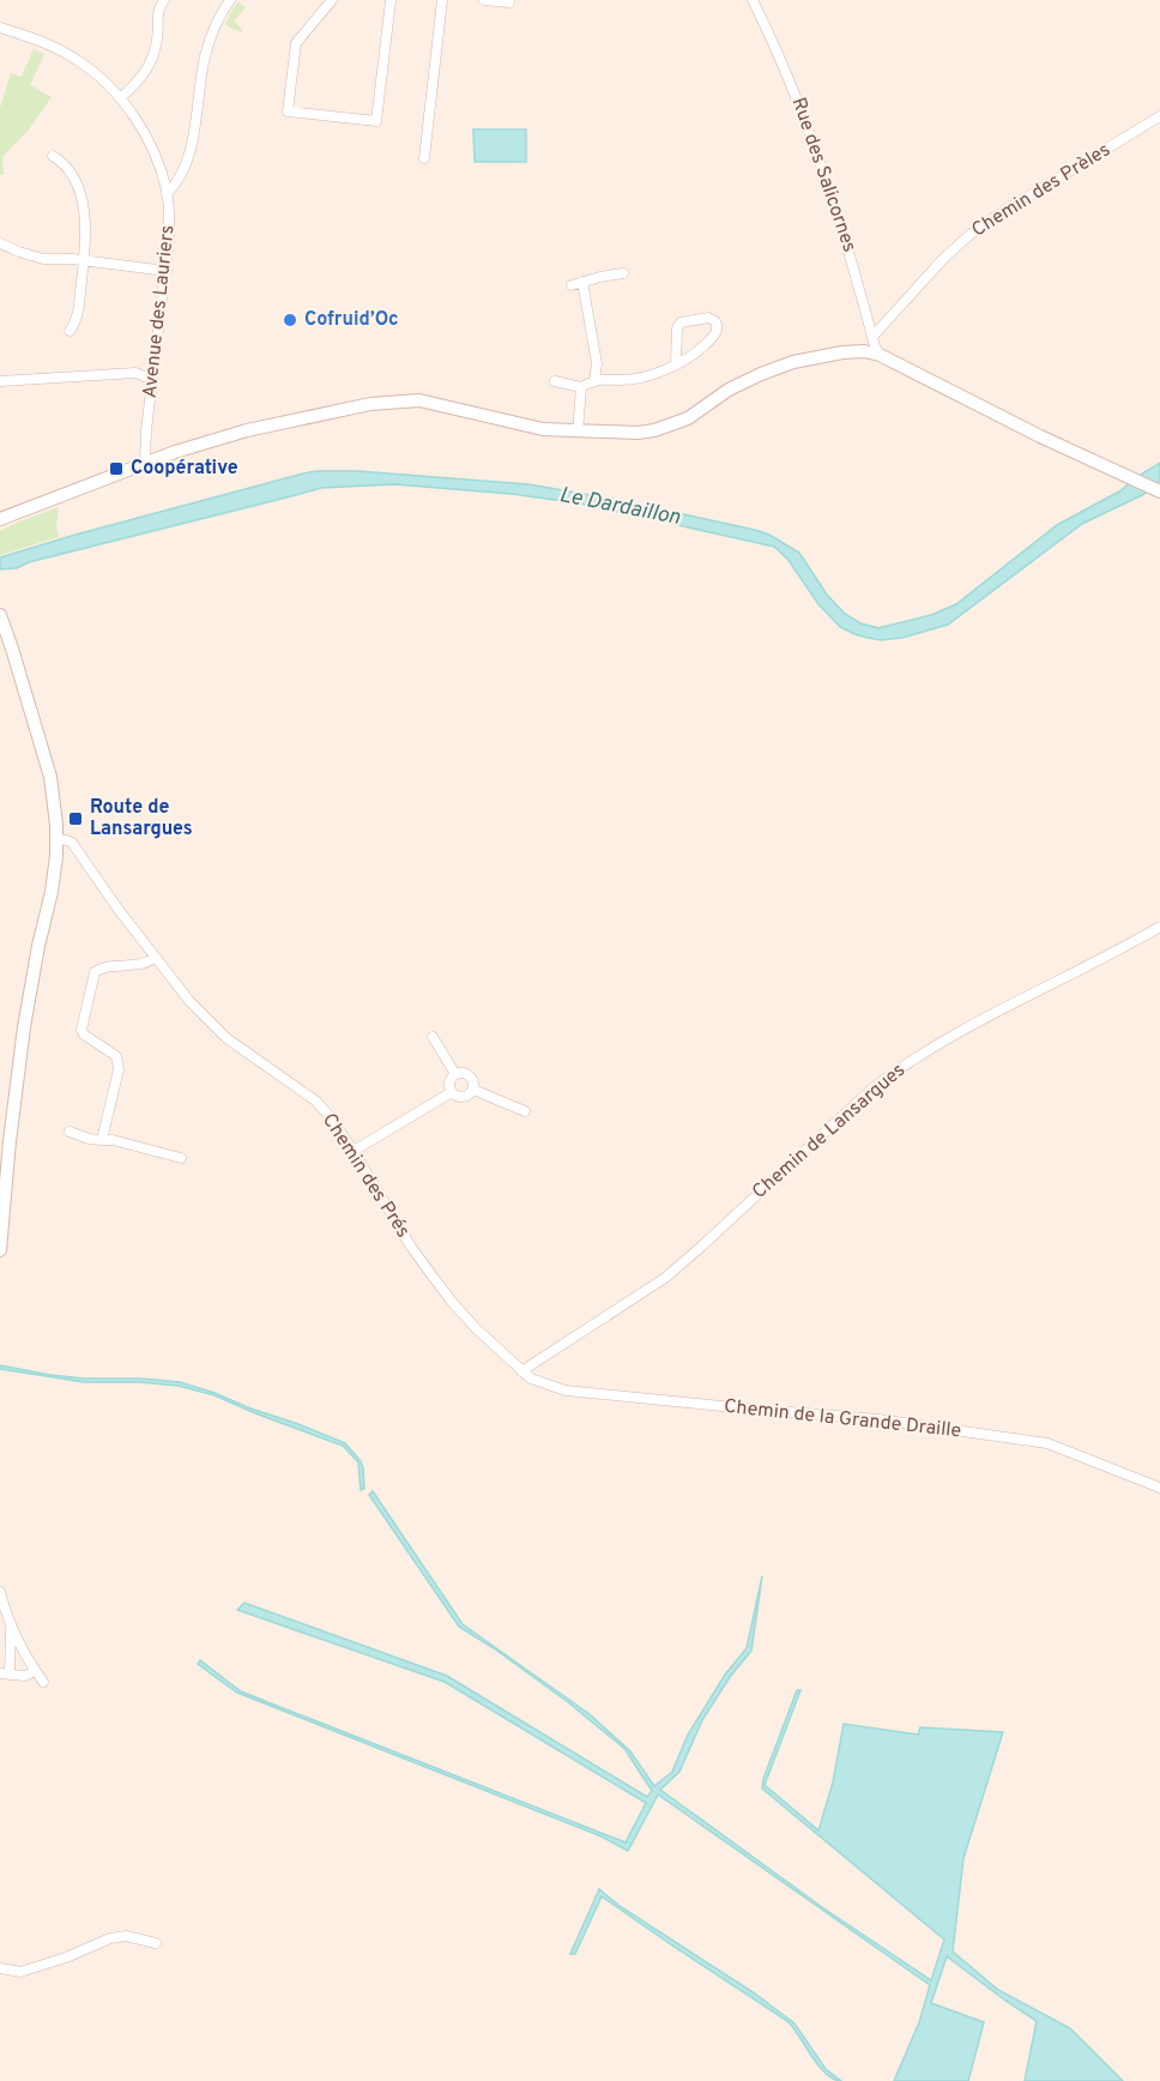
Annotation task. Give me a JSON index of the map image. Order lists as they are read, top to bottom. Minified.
{"streets":{"street":["Rue des Salicornes","Chemin des Prèles","Avenue des Lauriers","Chemin de Lansargues","Chemin des Prés","Chemin de la Grande Draille"]},"crossings":[["Rue des Salicornes","Chemin des Prèles"],["Chemin de Lansargues","Chemin des Prés"],["Chemin de Lansargues","Chemin de la Grande Draille"],["Chemin des Prés","Chemin de la Grande Draille"]],"water":["Le Dardaillon"],"places":{"other":["Cofruid’Oc"],"transit":["Coopérative","Route de Lansargues"]}}
